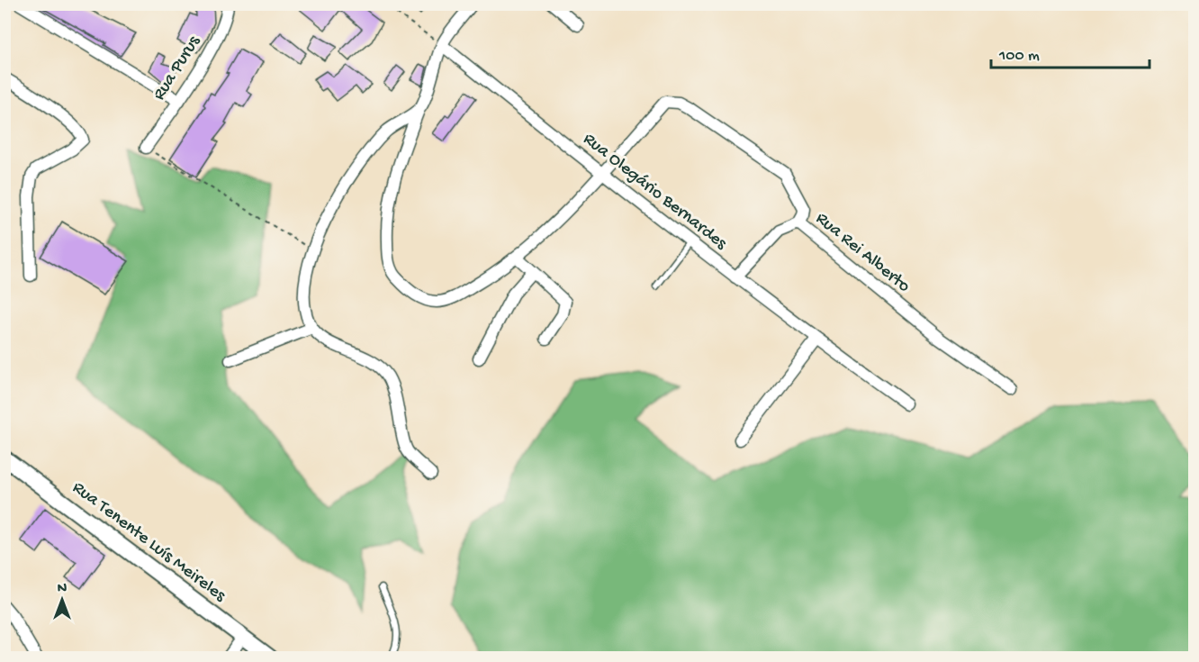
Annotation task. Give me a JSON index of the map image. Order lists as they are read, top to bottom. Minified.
{"streets":{"main road":["Rua Tenente Luís Meireles"],"street":["Rua Purus","Rua Olegário Bernardes","Rua Rei Alberto"]},"crossings":[["Rua Olegário Bernardes","Rua Rei Alberto"]],"scale_bar":"100 m","north":"top"}
